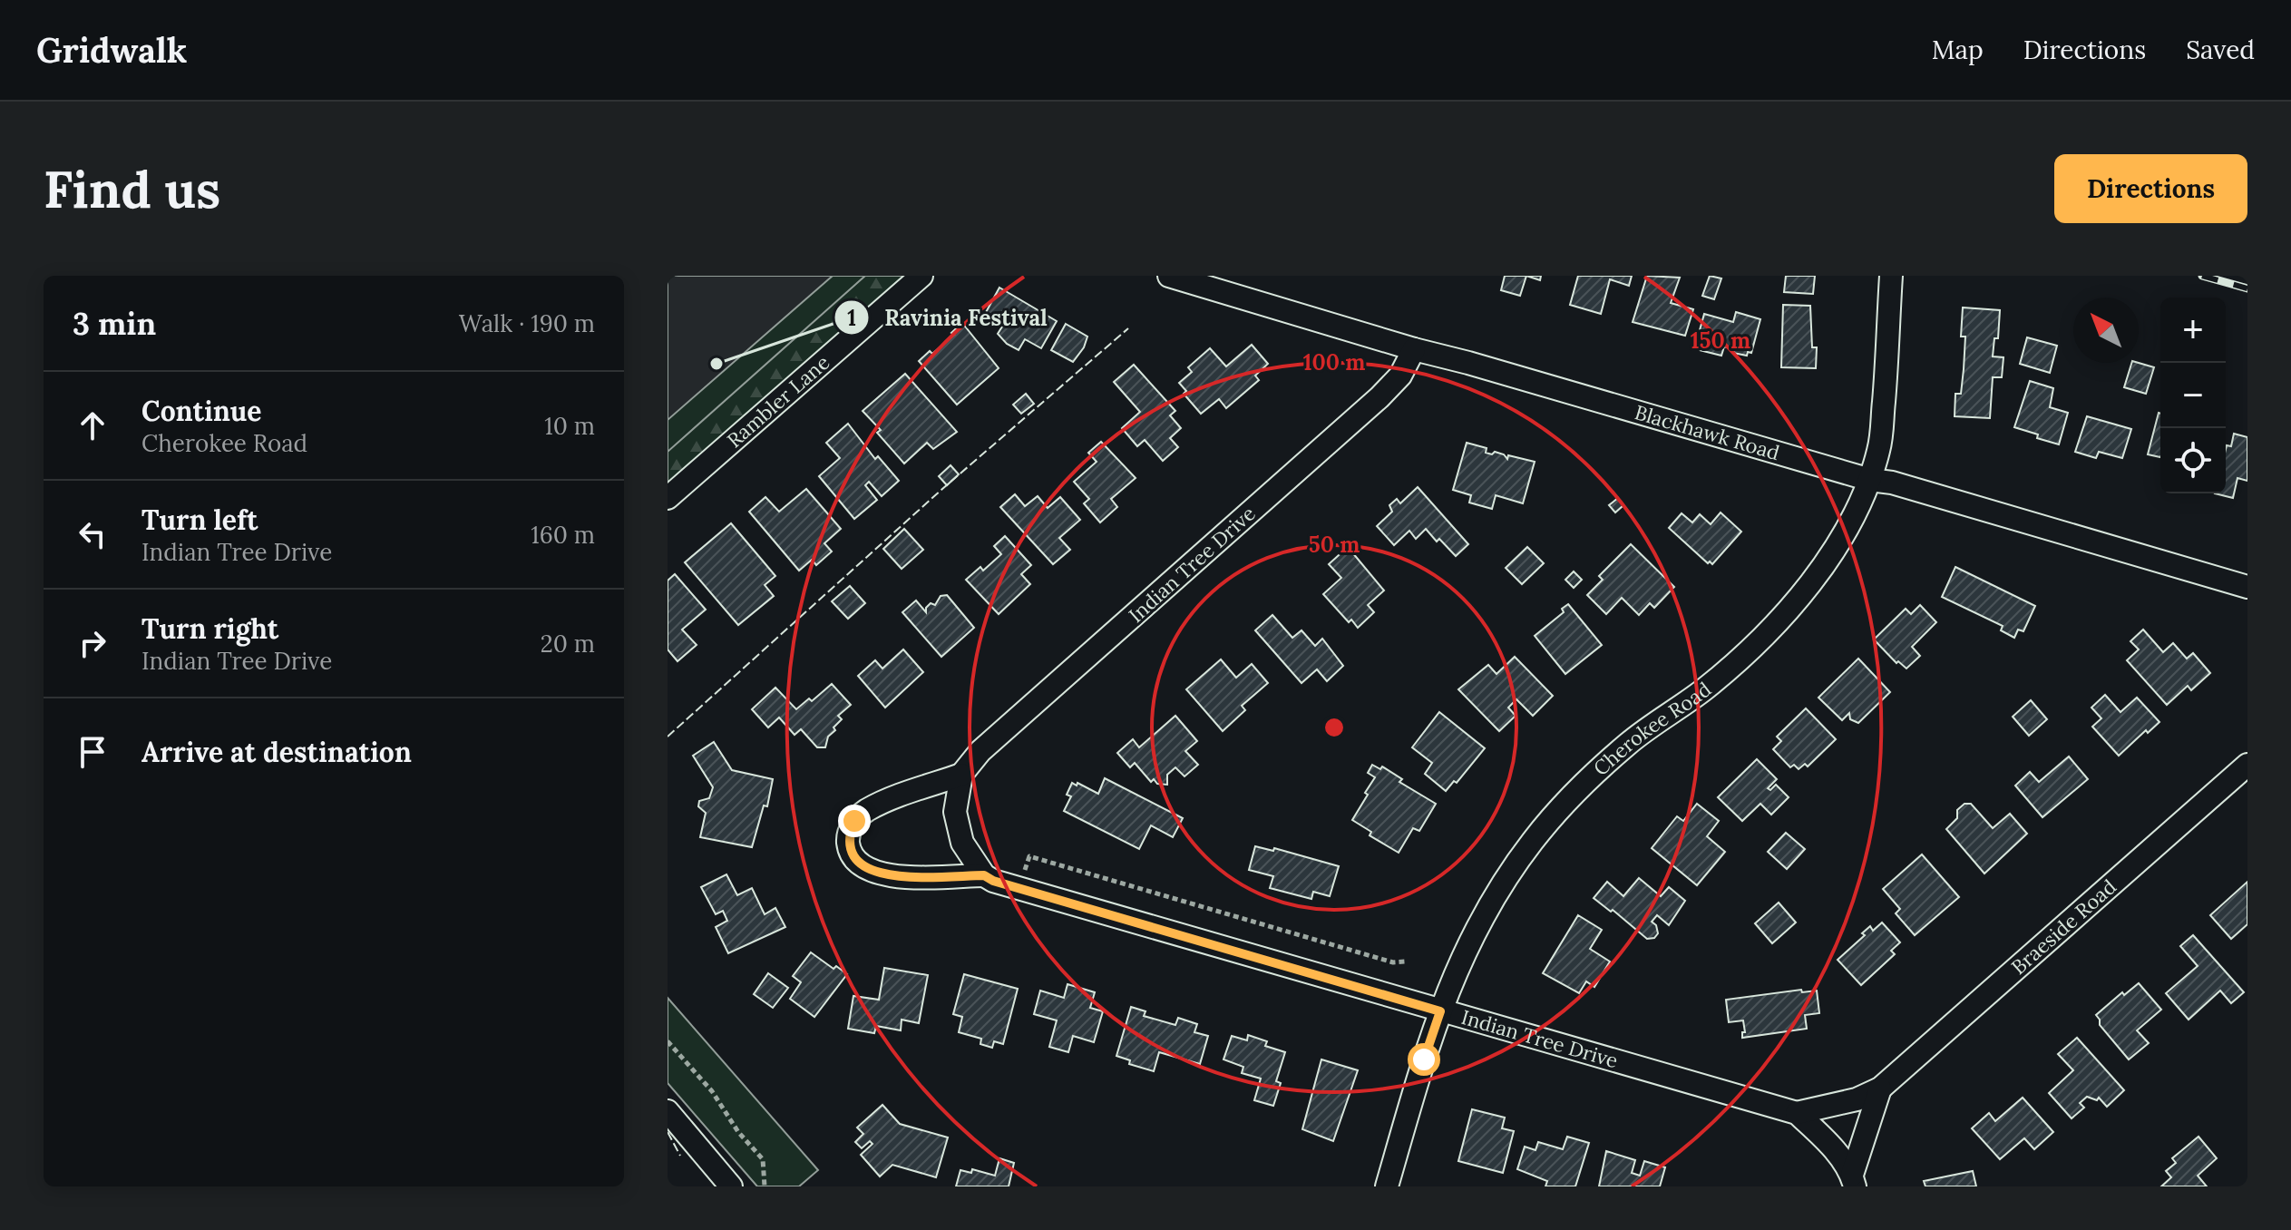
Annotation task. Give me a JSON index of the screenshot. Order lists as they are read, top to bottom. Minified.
{"streets":{"street":["Rambler Lane","Blackhawk Road","Indian Tree Drive","Cherokee Road","Braeside Road"]},"crossings":[["Blackhawk Road","Indian Tree Drive"],["Blackhawk Road","Cherokee Road"],["Indian Tree Drive","Cherokee Road"],["Indian Tree Drive","Braeside Road"]],"places":["Ravinia Festival"],"north":"top left","page":{"header":"Gridwalk","nav":["Map","Directions","Saved"],"buttons":"Directions","title":"Find us","heading":["3 min","Walk · 190 m"],"map_buttons":["+","−"],"list":[["Continue","Cherokee Road","10 m"],["Turn left","Indian Tree Drive","160 m"],["Turn right","Indian Tree Drive","20 m"],"Arrive at destination"]},"rings":["150 m","100 m","50 m"]}
